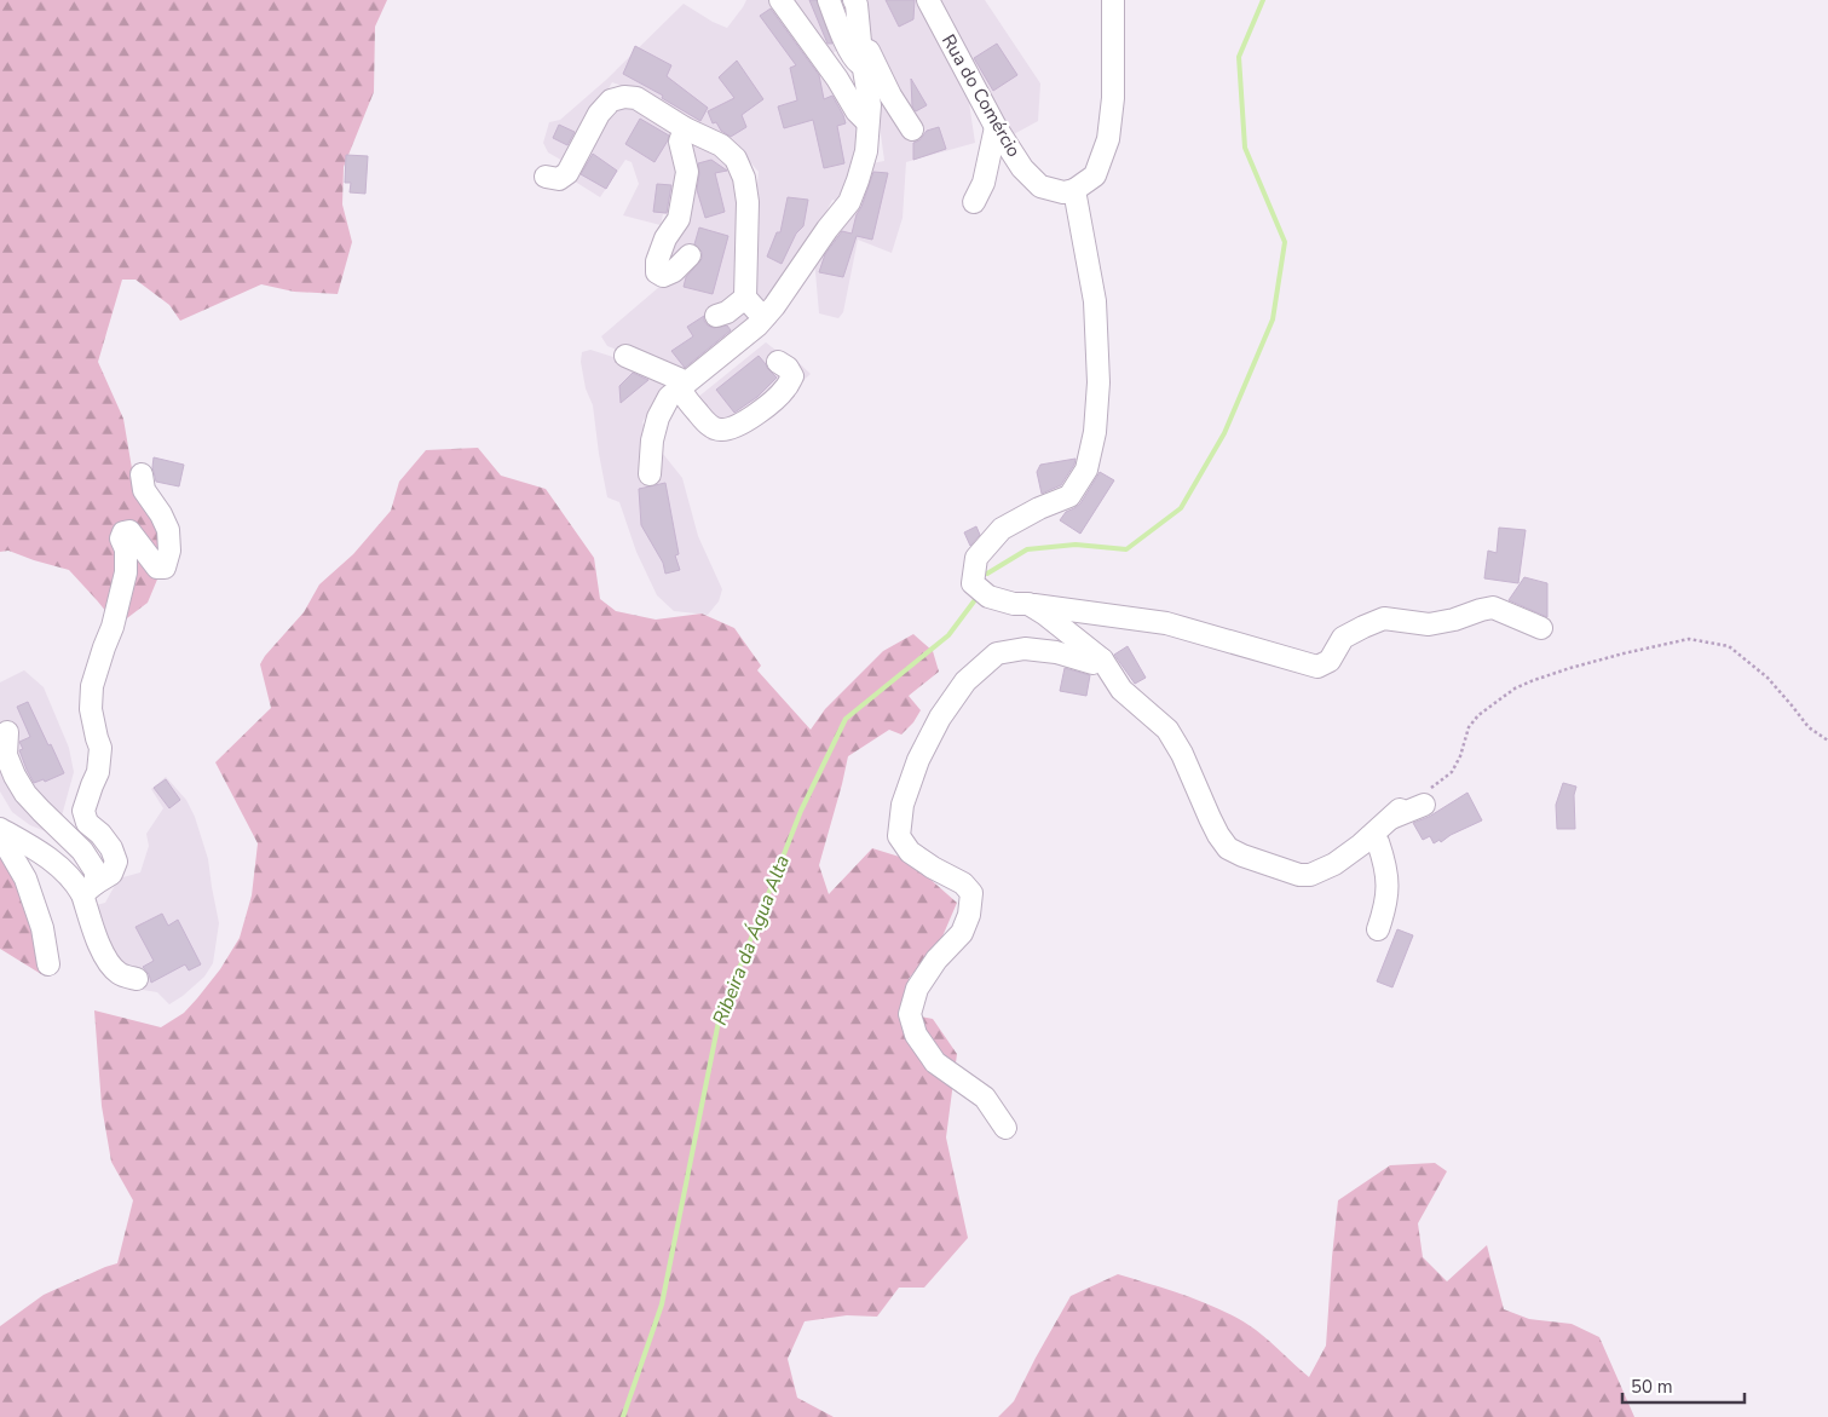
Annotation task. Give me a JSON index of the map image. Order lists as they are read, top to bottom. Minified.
{"streets":{"street":["Rua do Comércio"]},"water":["Ribeira da Água Alta"],"scale_bar":"50 m"}
